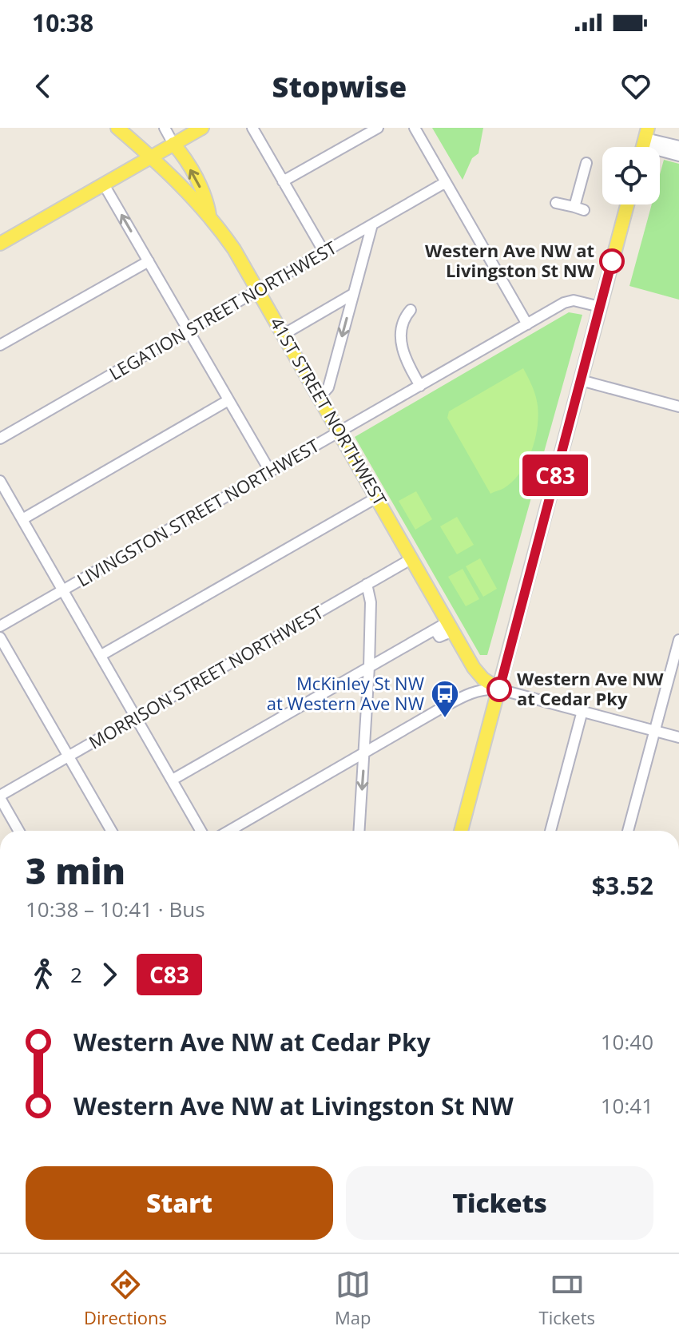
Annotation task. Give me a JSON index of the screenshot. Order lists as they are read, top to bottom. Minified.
{"streets":{"main road":["41ST STREET NORTHWEST"],"street":["LEGATION STREET NORTHWEST","LIVINGSTON STREET NORTHWEST","MORRISON STREET NORTHWEST"]},"crossings":[["LEGATION STREET NORTHWEST","41ST STREET NORTHWEST"],["41ST STREET NORTHWEST","LIVINGSTON STREET NORTHWEST"],["41ST STREET NORTHWEST","MORRISON STREET NORTHWEST"]],"places":{"other":["Western Ave NW at Livingston St NW","Western Ave NW at Cedar Pky"],"bus stop":["McKinley St NW at Western Ave NW"]},"lines":["bus line C83"],"page":{"status":"10:38","header":"Stopwise","on_map":"C83","heading":["3 min","10:38 – 10:41 · Bus","$3.52"],"legs":["2","C83"],"list":[{"name":"Western Ave NW at Cedar Pky","value":"10:40"},{"name":"Western Ave NW at Livingston St NW","value":"10:41"}],"buttons":["Start","Tickets"],"tabs":["Directions","Map","Tickets"]}}
